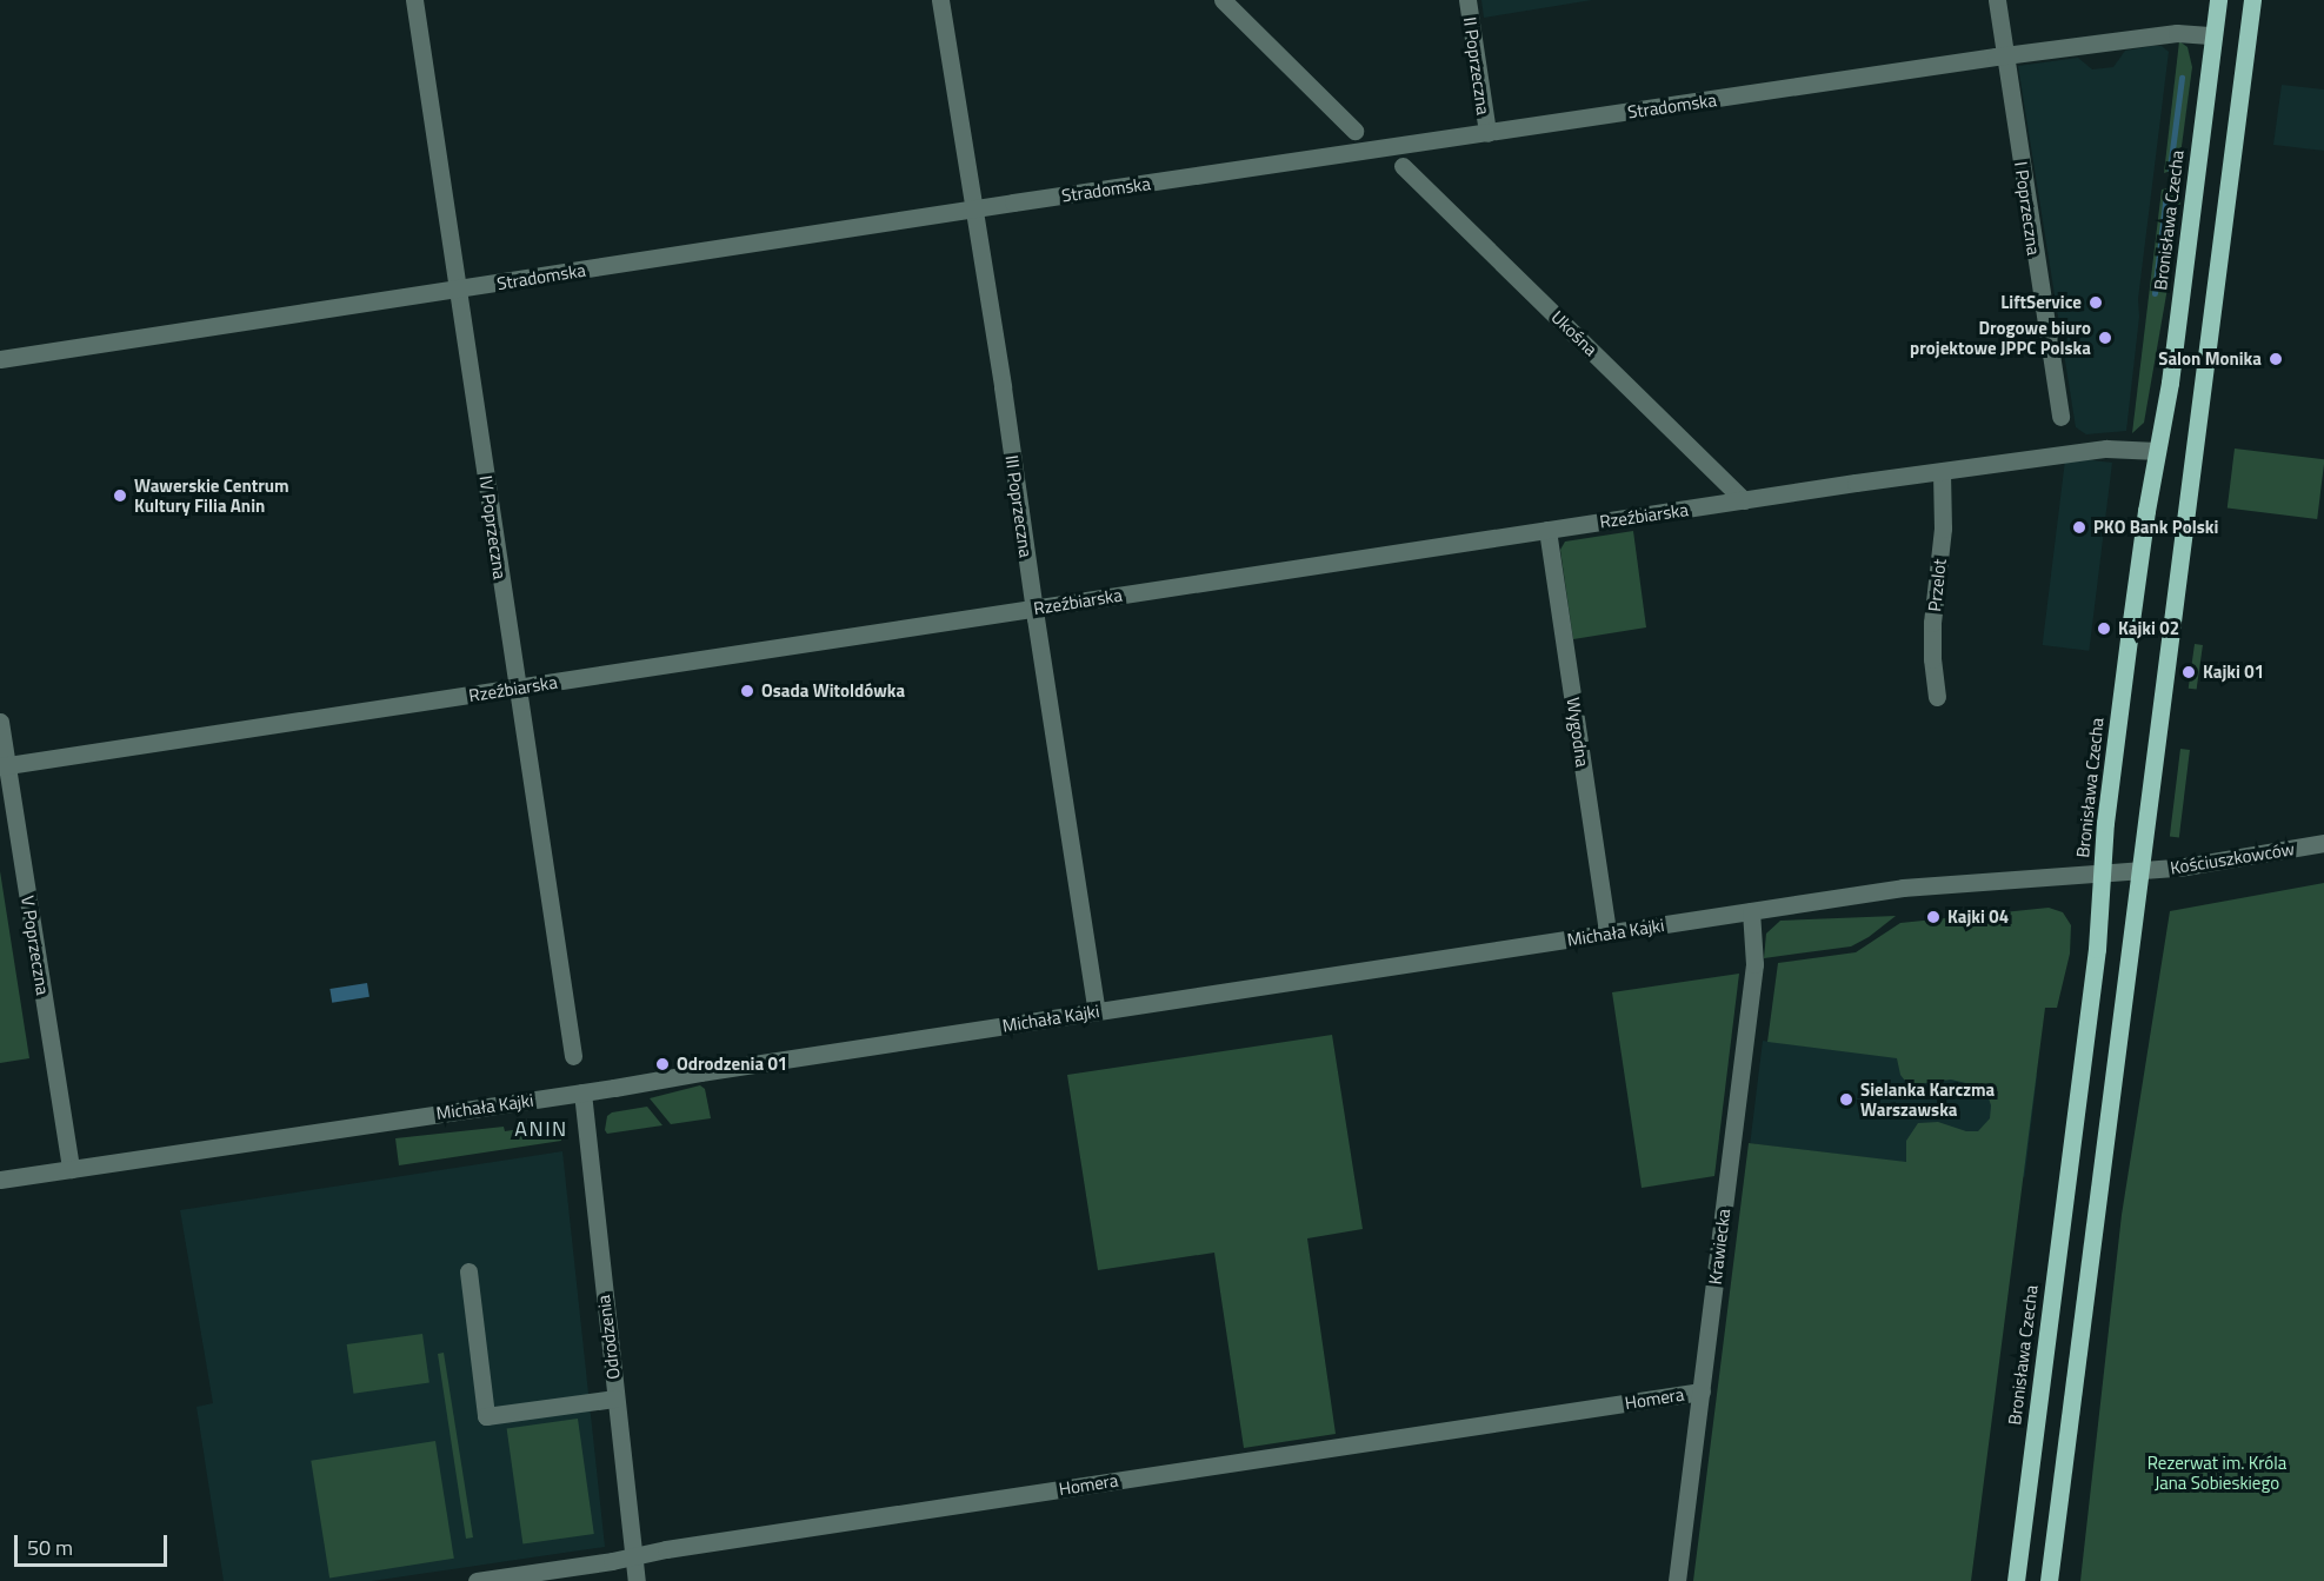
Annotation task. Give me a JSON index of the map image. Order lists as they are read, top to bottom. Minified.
{"streets":{"main road":["Bronisława Czecha"],"street":["II Poprzeczna","Stradomska","I Poprzeczna","Ukośna","III Poprzeczna","Rzeźbiarska","IV Poprzeczna","Przelot","Wygodna","Kościuszkowców","Michała Kajki","V Poprzeczna","Krawiecka","Odrodzenia","Homera"]},"crossings":[["II Poprzeczna","Stradomska"],["Stradomska","I Poprzeczna"],["Stradomska","Bronisława Czecha"],["Stradomska","III Poprzeczna"],["Stradomska","IV Poprzeczna"],["Bronisława Czecha","Rzeźbiarska"],["Bronisława Czecha","Kościuszkowców"],["Bronisława Czecha","Michała Kajki"],["Ukośna","Rzeźbiarska"],["III Poprzeczna","Rzeźbiarska"],["III Poprzeczna","Michała Kajki"],["Rzeźbiarska","IV Poprzeczna"],["Rzeźbiarska","Przelot"],["Rzeźbiarska","Wygodna"],["Rzeźbiarska","V Poprzeczna"],["Wygodna","Michała Kajki"],["Kościuszkowców","Michała Kajki"],["Michała Kajki","V Poprzeczna"],["Michała Kajki","Krawiecka"],["Michała Kajki","Odrodzenia"],["Krawiecka","Homera"],["Odrodzenia","Homera"]],"districts":["ANIN"],"parks":["Rezerwat im. Króla Jana Sobieskiego"],"places":["LiftService","Drogowe biuro projektowe JPPC Polska","Salon Monika","Wawerskie Centrum Kultury Filia Anin","PKO Bank Polski","Kajki 02","Kajki 01","Osada Witoldówka","Kajki 04","Odrodzenia 01","Sielanka Karczma Warszawska"],"scale_bar":"50 m"}
